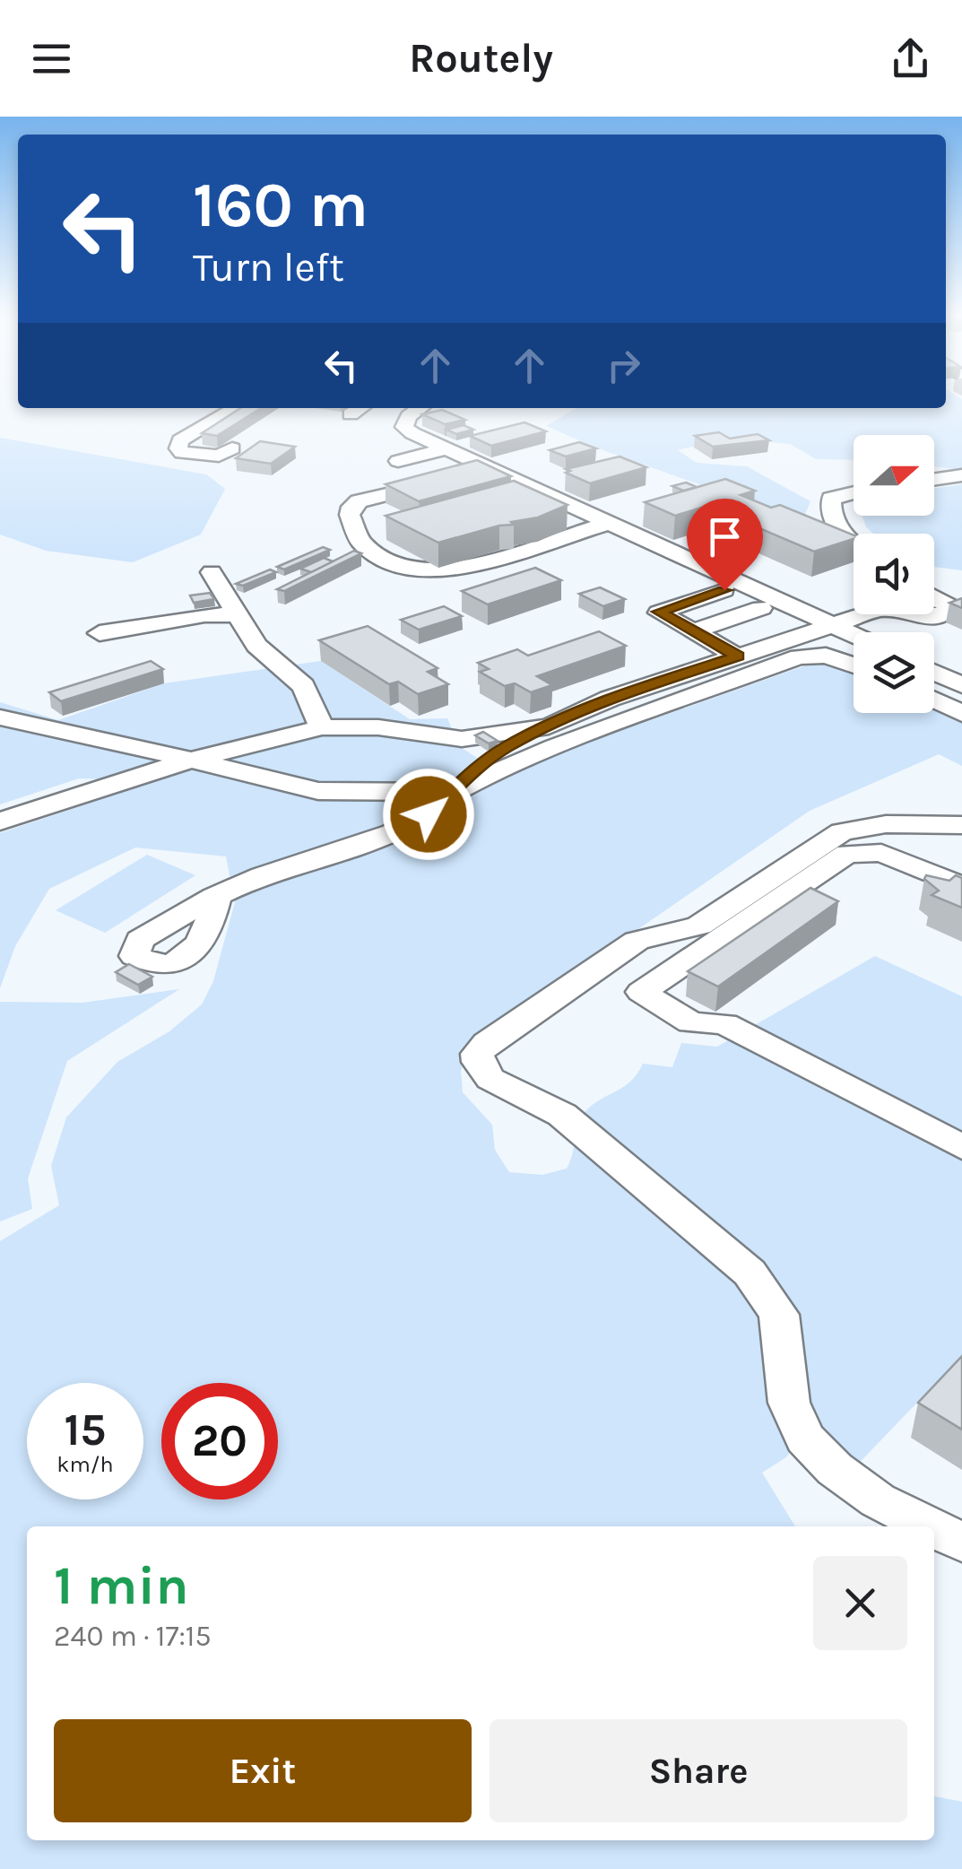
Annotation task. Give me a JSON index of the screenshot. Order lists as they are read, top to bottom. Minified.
{"north":"right","page":{"header":"Routely","turn":["160 m","Turn left"],"speed":"15 km/h","limit":"20","heading":["1 min","240 m · 17:15"],"buttons":["Exit","Share"]}}
